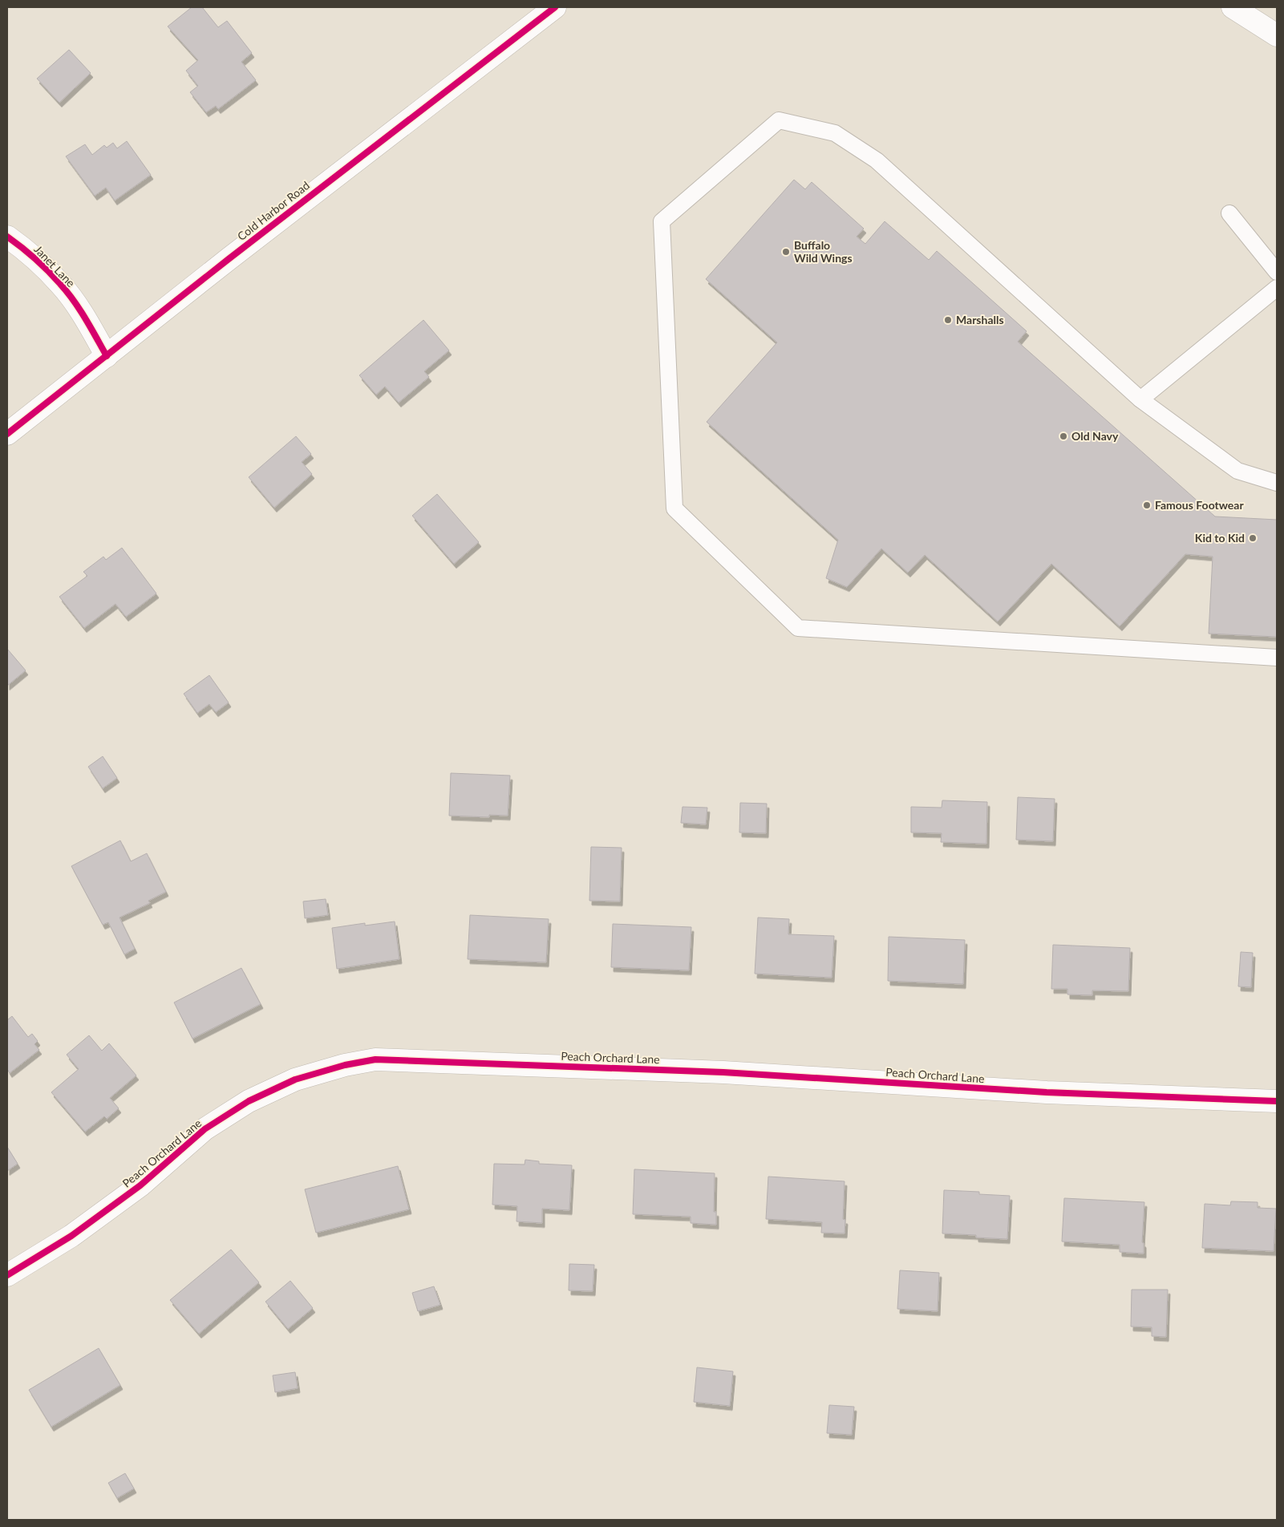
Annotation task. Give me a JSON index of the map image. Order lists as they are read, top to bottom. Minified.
{"streets":{"street":["Cold Harbor Road","Janet Lane","Peach Orchard Lane"]},"crossings":[["Cold Harbor Road","Janet Lane"]],"places":["Buffalo Wild Wings","Marshalls","Old Navy","Famous Footwear","Kid to Kid"]}
